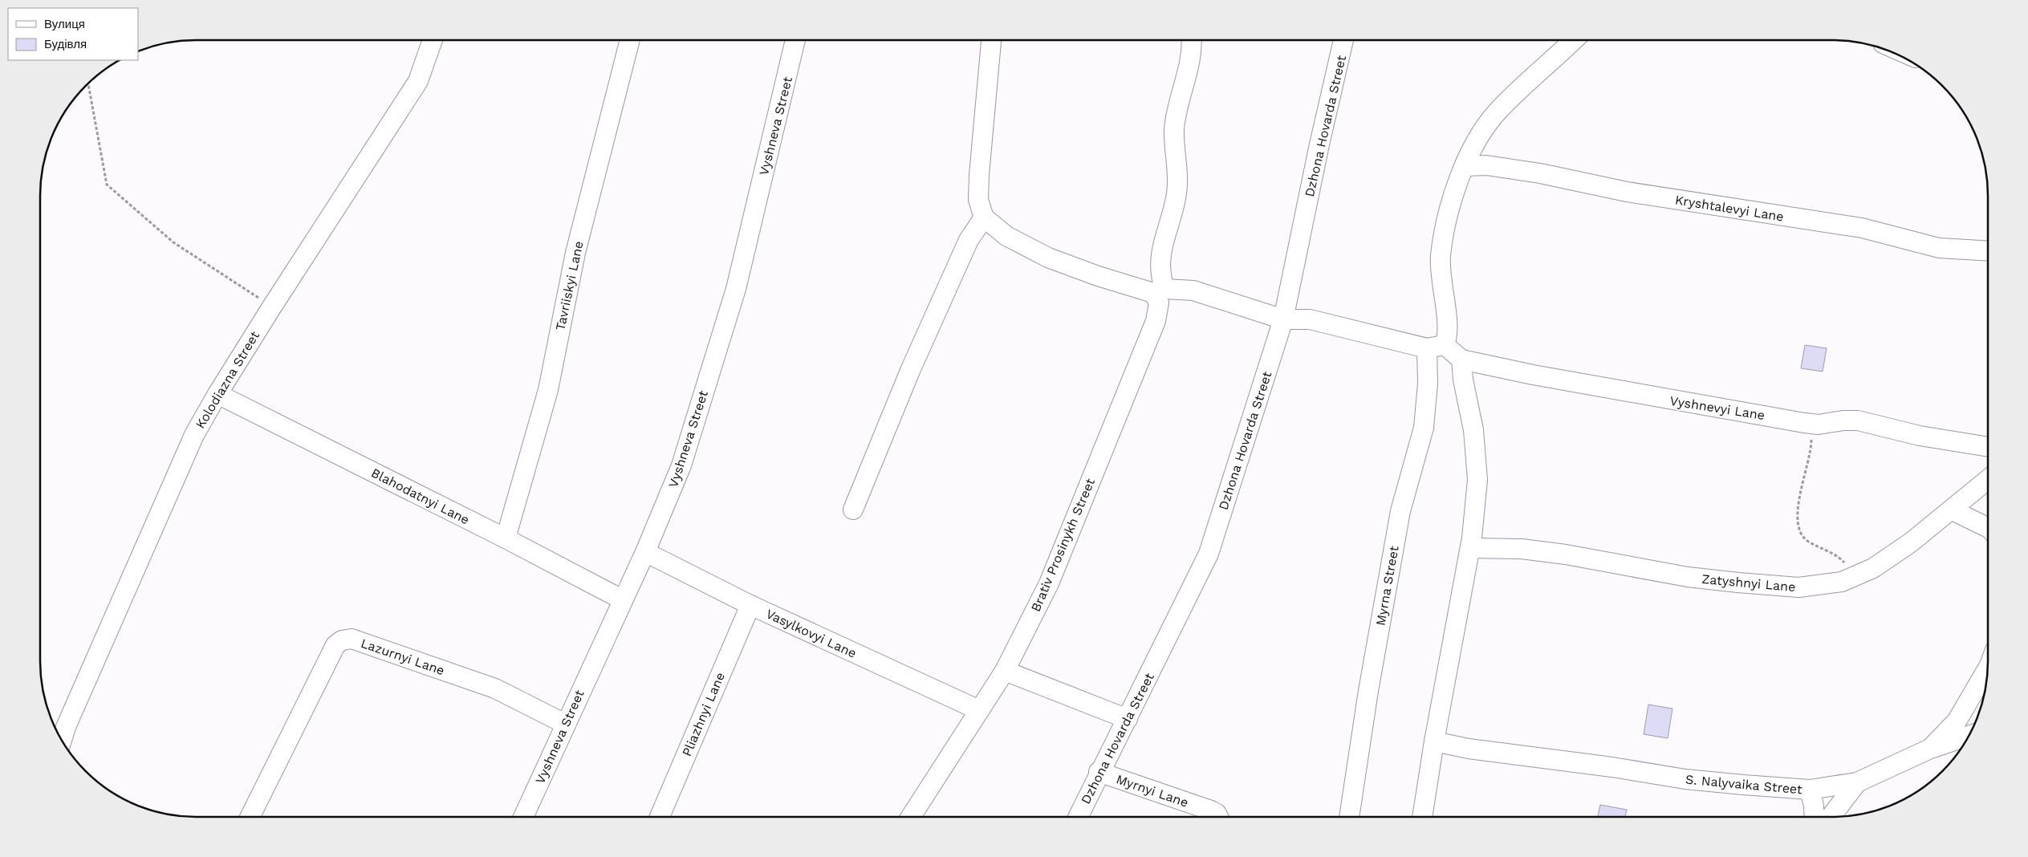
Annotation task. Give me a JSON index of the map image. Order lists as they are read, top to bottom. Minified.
{"streets":{"street":["Vyshneva Street","Dzhona Hovarda Street","Kryshtalevyi Lane","Tavriiskyi Lane","Kolodiazna Street","Vyshnevyi Lane","Blahodatnyi Lane","Brativ Prosinykh Street","Zatyshnyi Lane","Myrna Street","Vasylkovyi Lane","Lazurnyi Lane","Pliazhnyi Lane","S. Nalyvaika Street","Myrnyi Lane"]},"crossings":[["Vyshneva Street","Blahodatnyi Lane"],["Vyshneva Street","Vasylkovyi Lane"],["Vyshneva Street","Lazurnyi Lane"],["Dzhona Hovarda Street","Myrnyi Lane"],["Kryshtalevyi Lane","Myrna Street"],["Tavriiskyi Lane","Blahodatnyi Lane"],["Kolodiazna Street","Blahodatnyi Lane"],["Brativ Prosinykh Street","Vasylkovyi Lane"],["Vasylkovyi Lane","Pliazhnyi Lane"]],"legend":["Вулиця","Будівля"]}
